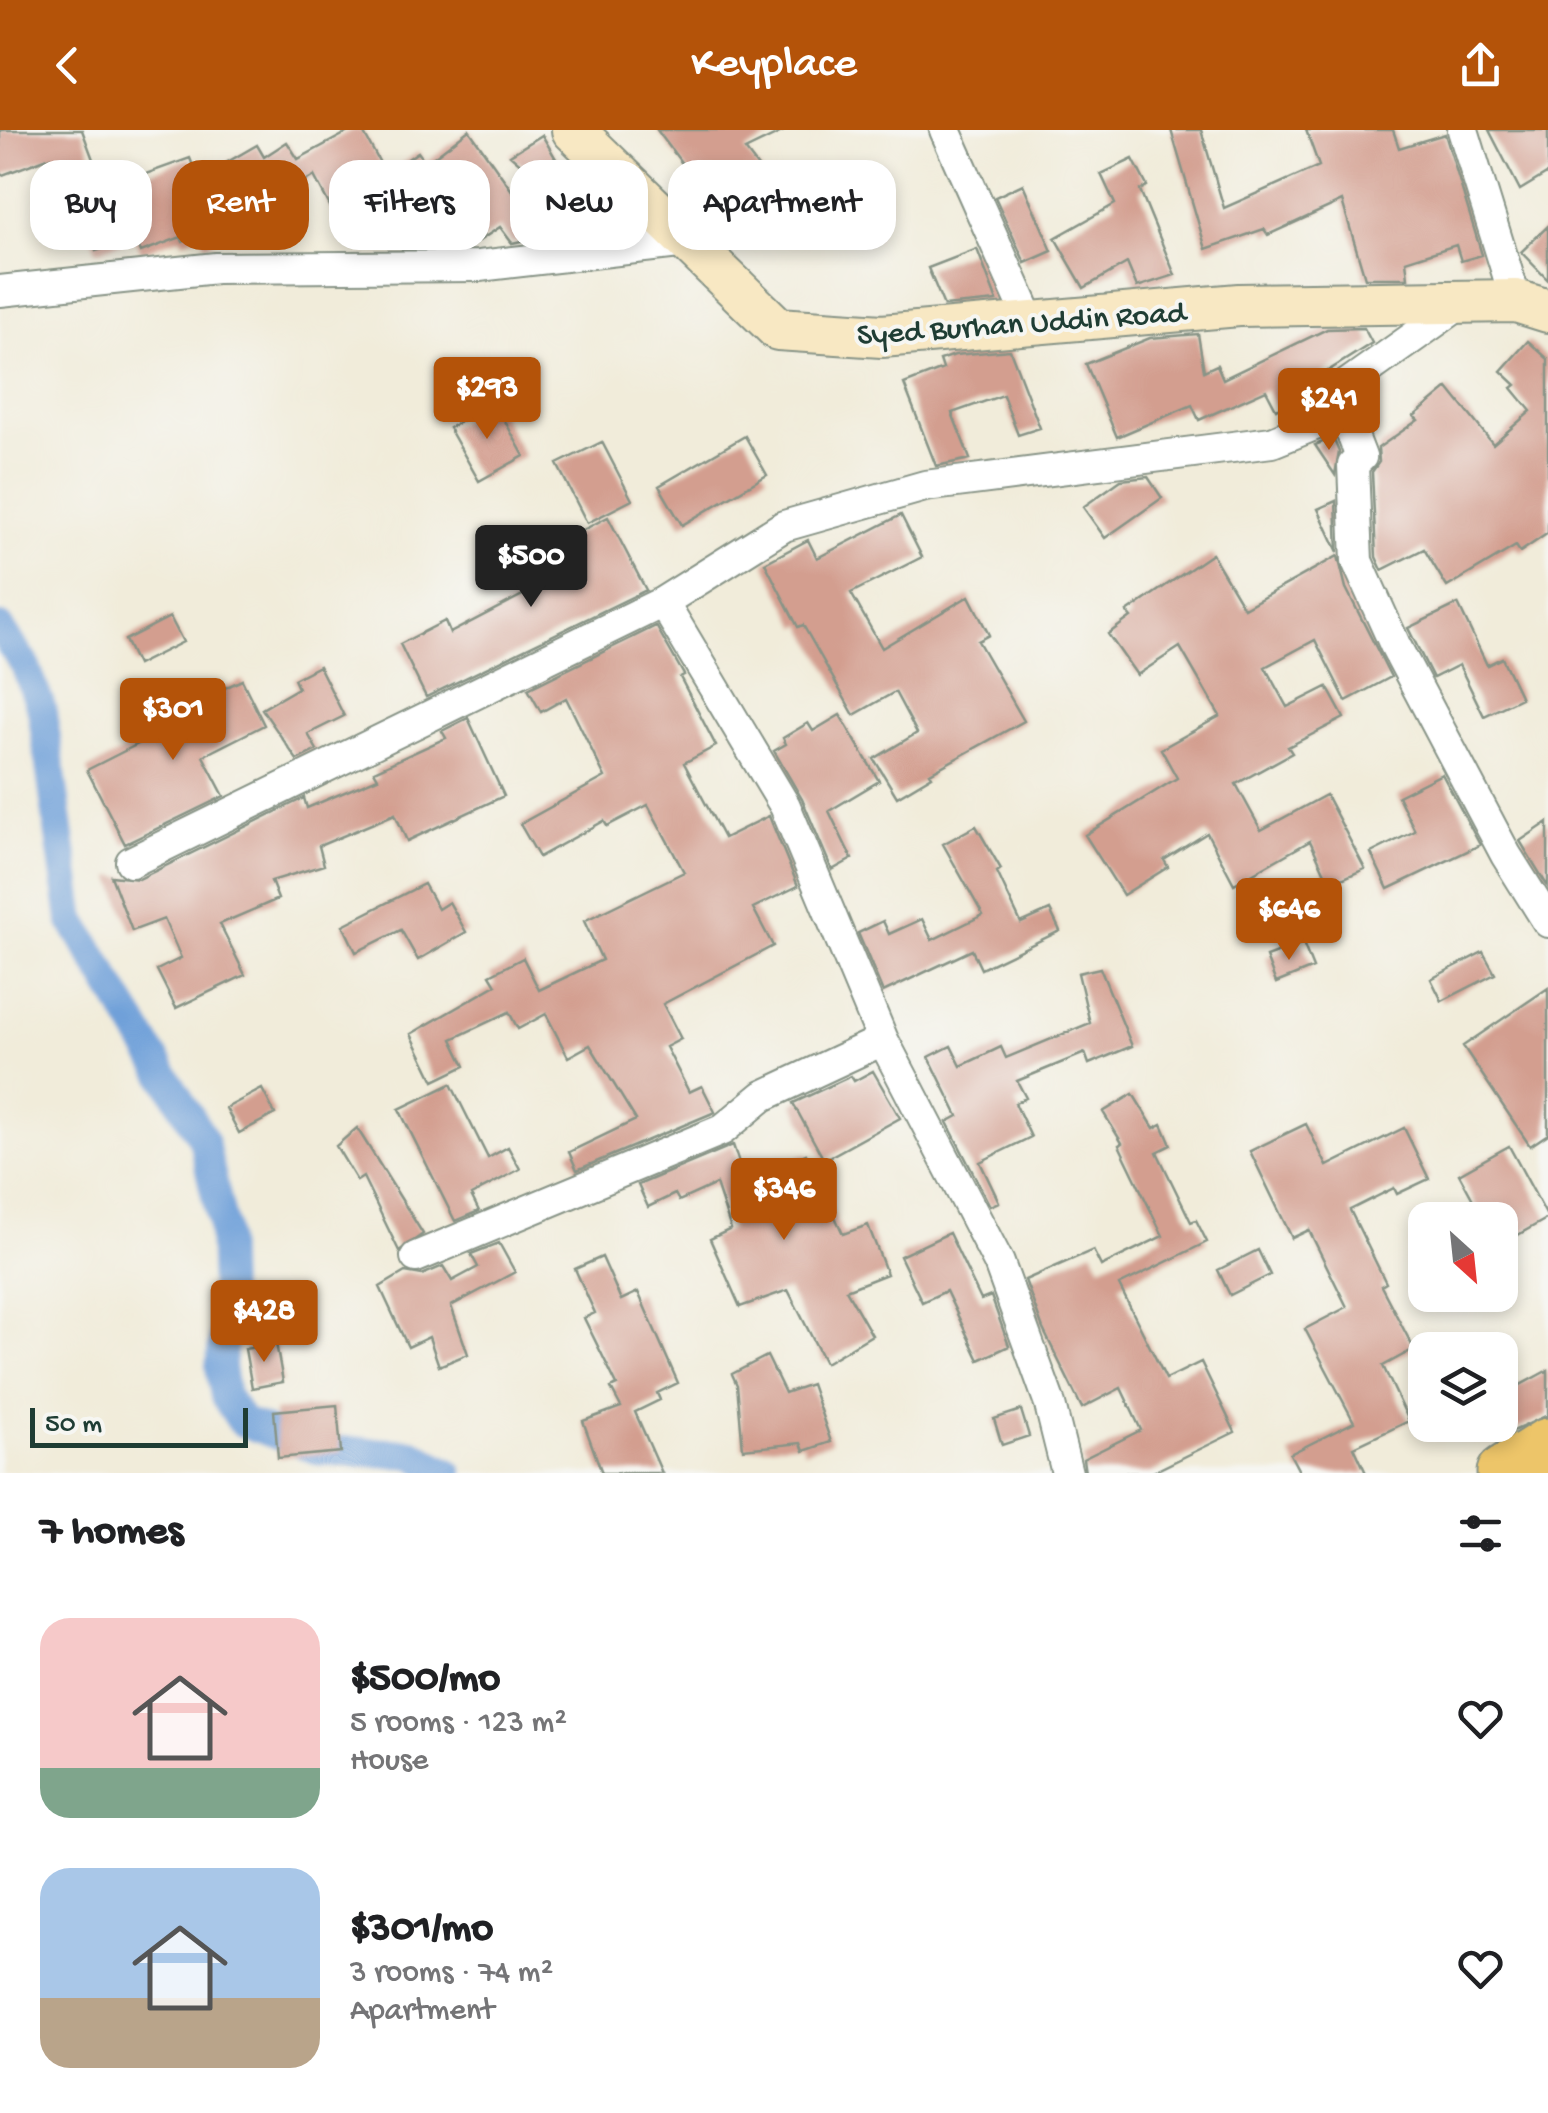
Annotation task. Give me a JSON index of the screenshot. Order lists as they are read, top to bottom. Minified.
{"streets":{"street":["Syed Burhan Uddin Road"]},"scale_bar":"50 m","north":"bottom right","page":{"header":"Keyplace","chip":["Buy","Rent","Filters","New","Apartment"],"price":["$293","$241","$500","$301","$646","$346","$428"],"scale":"50 m","heading":"7 homes","list":[{"name":"$500/mo","note":"5 rooms · 123 m² · House"},{"name":"$301/mo","note":"3 rooms · 74 m² · Apartment"}]}}
